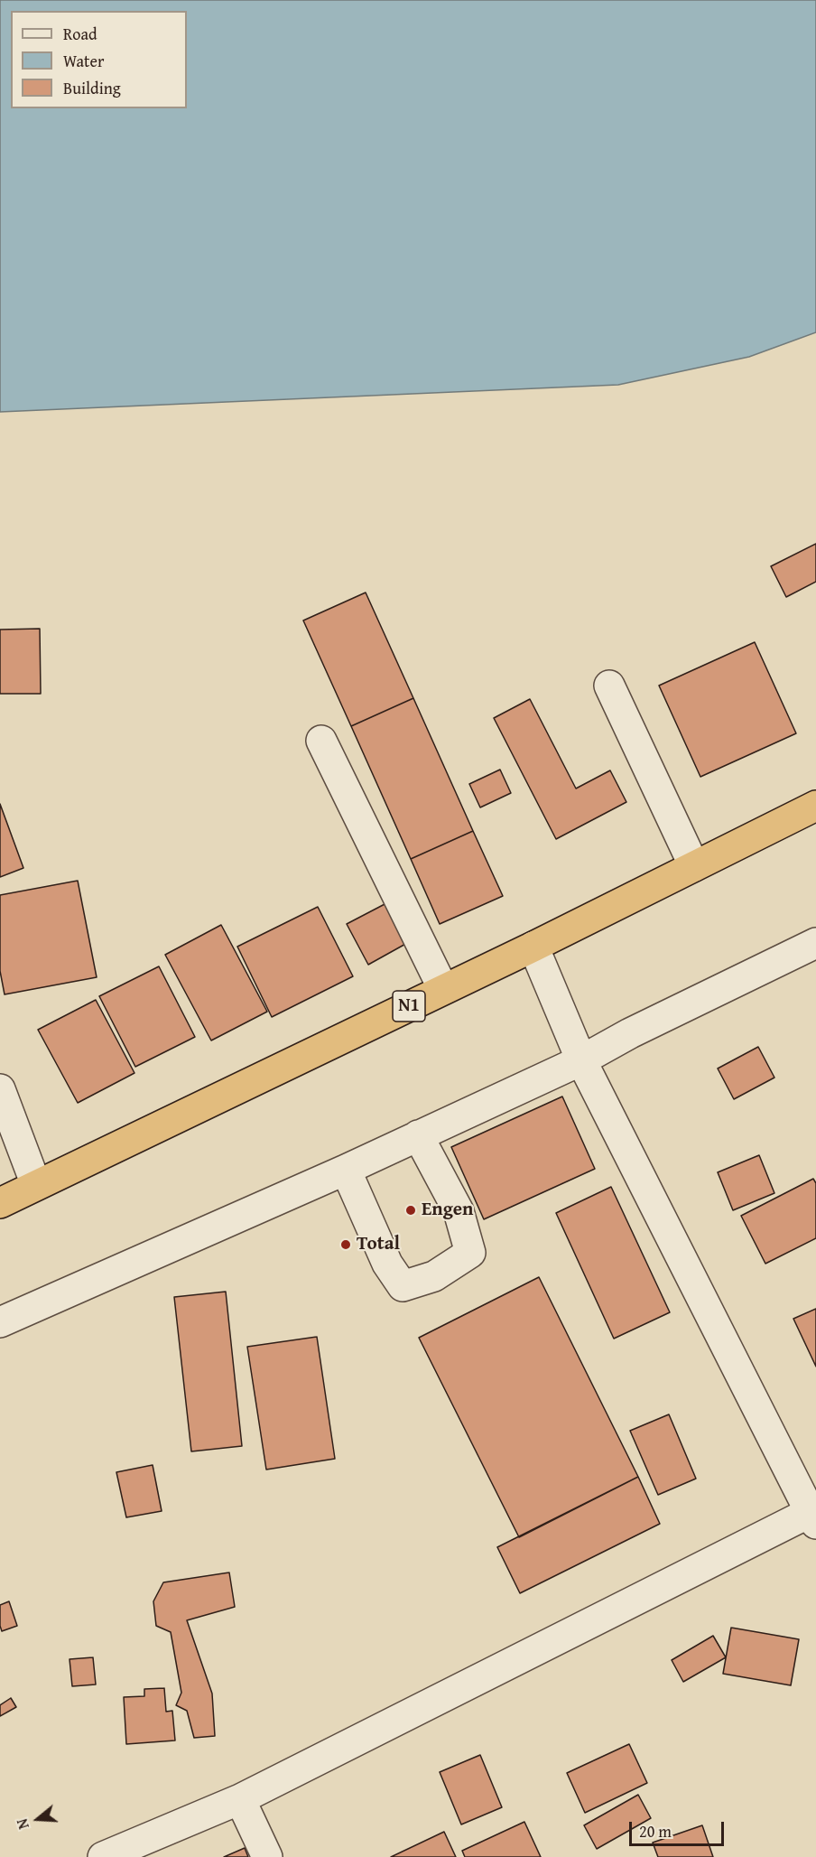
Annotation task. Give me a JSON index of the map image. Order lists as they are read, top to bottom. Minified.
{"streets":{"highway":["N1"]},"places":["Engen","Total"],"legend":["Road","Water","Building"],"scale_bar":"20 m","north":"left"}
